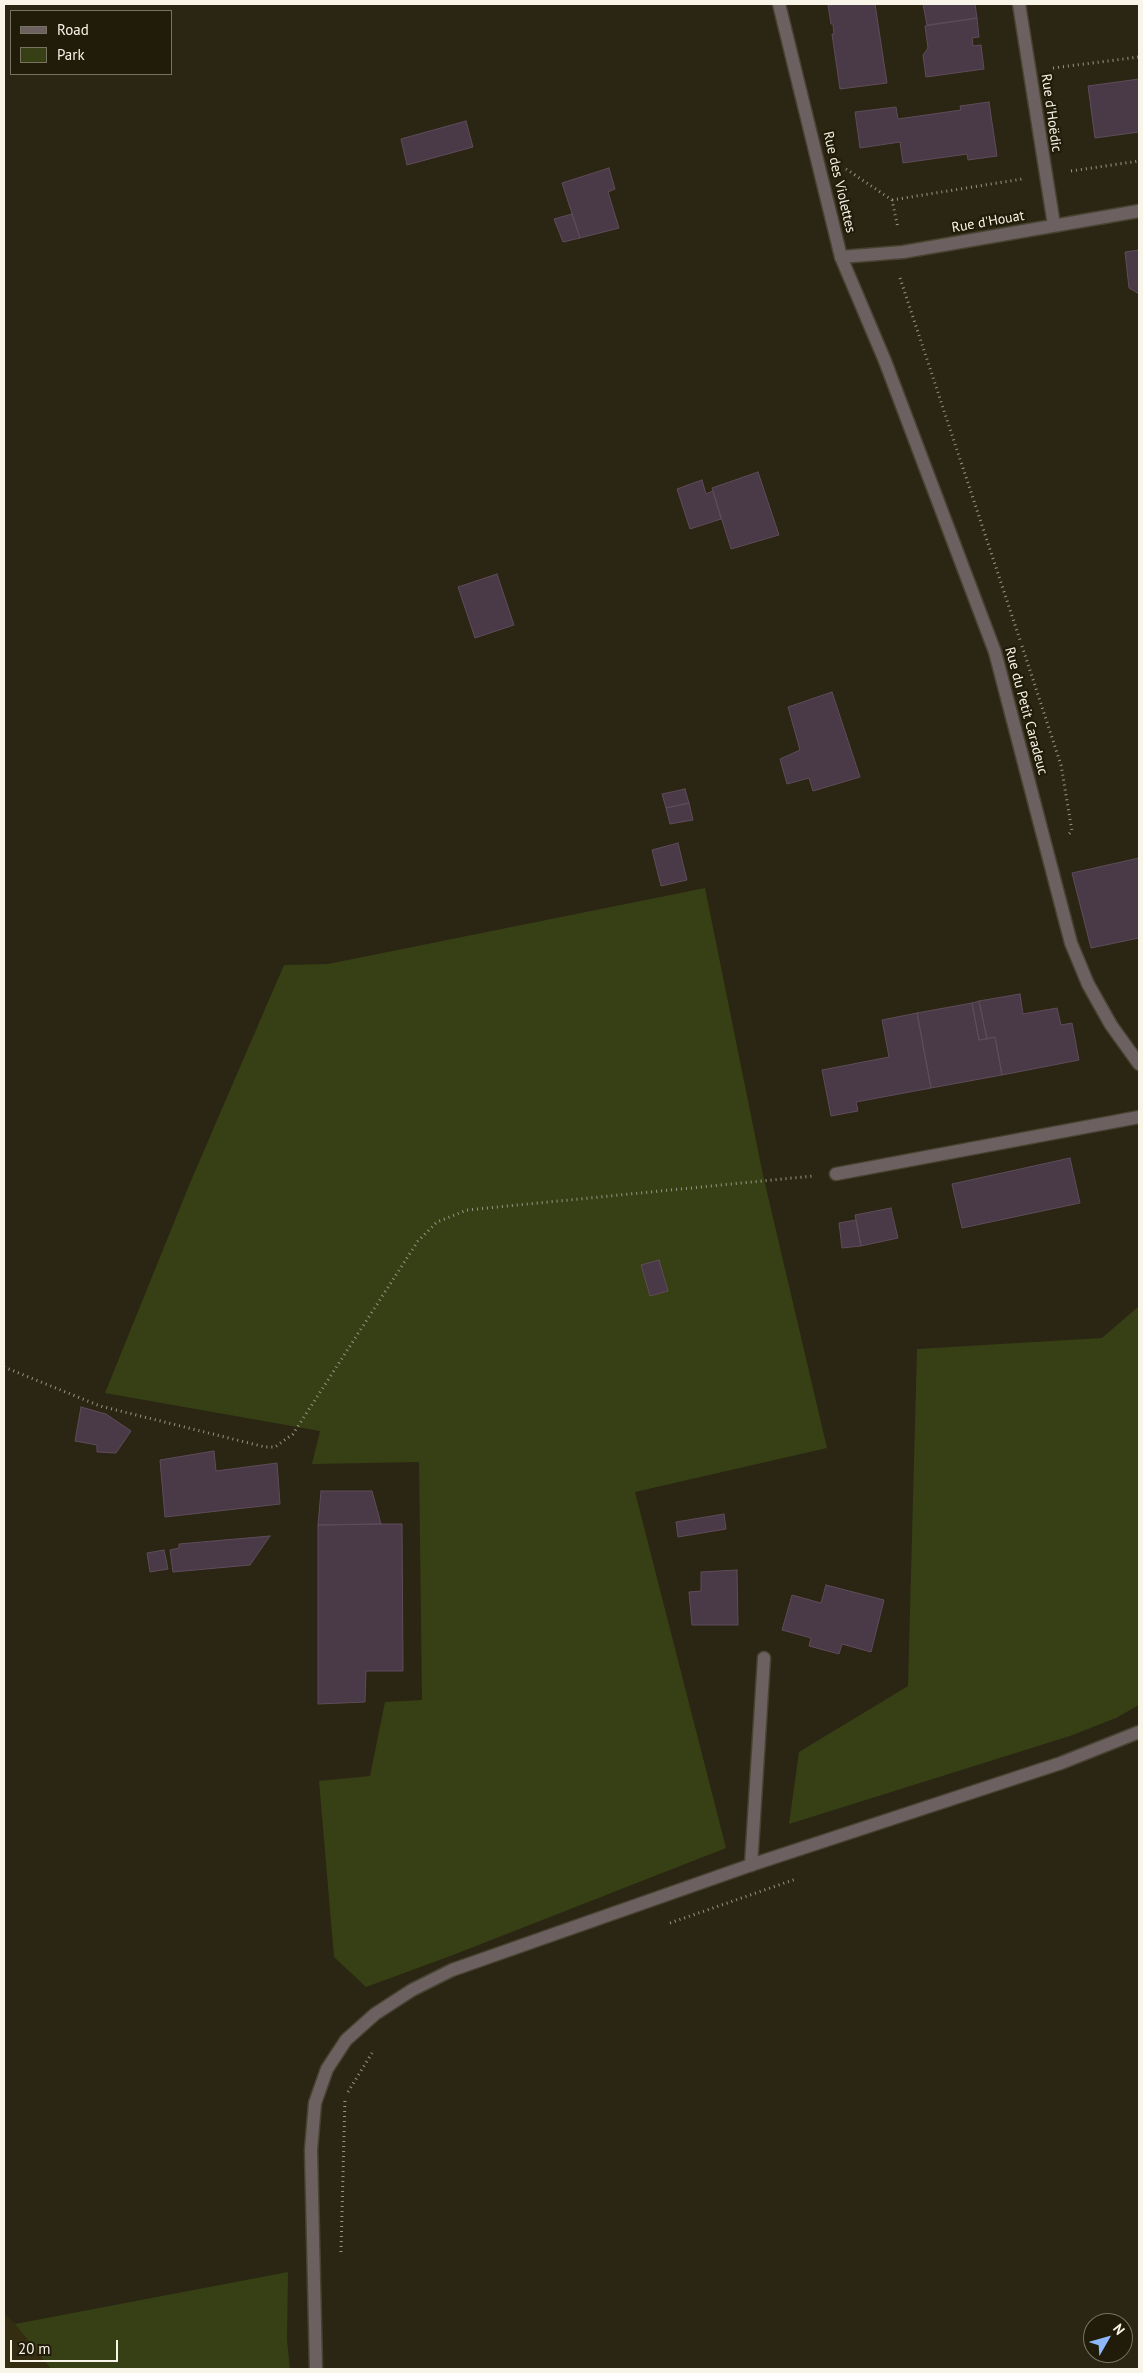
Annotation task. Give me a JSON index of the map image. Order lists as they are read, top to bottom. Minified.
{"streets":{"street":["Rue d'Hoëdic","Rue des Violettes","Rue d'Houat","Rue du Petit Caradeuc"]},"crossings":[["Rue d'Hoëdic","Rue d'Houat"],["Rue des Violettes","Rue d'Houat"],["Rue des Violettes","Rue du Petit Caradeuc"]],"legend":["Road","Park"],"scale_bar":"20 m","north":"top right"}
